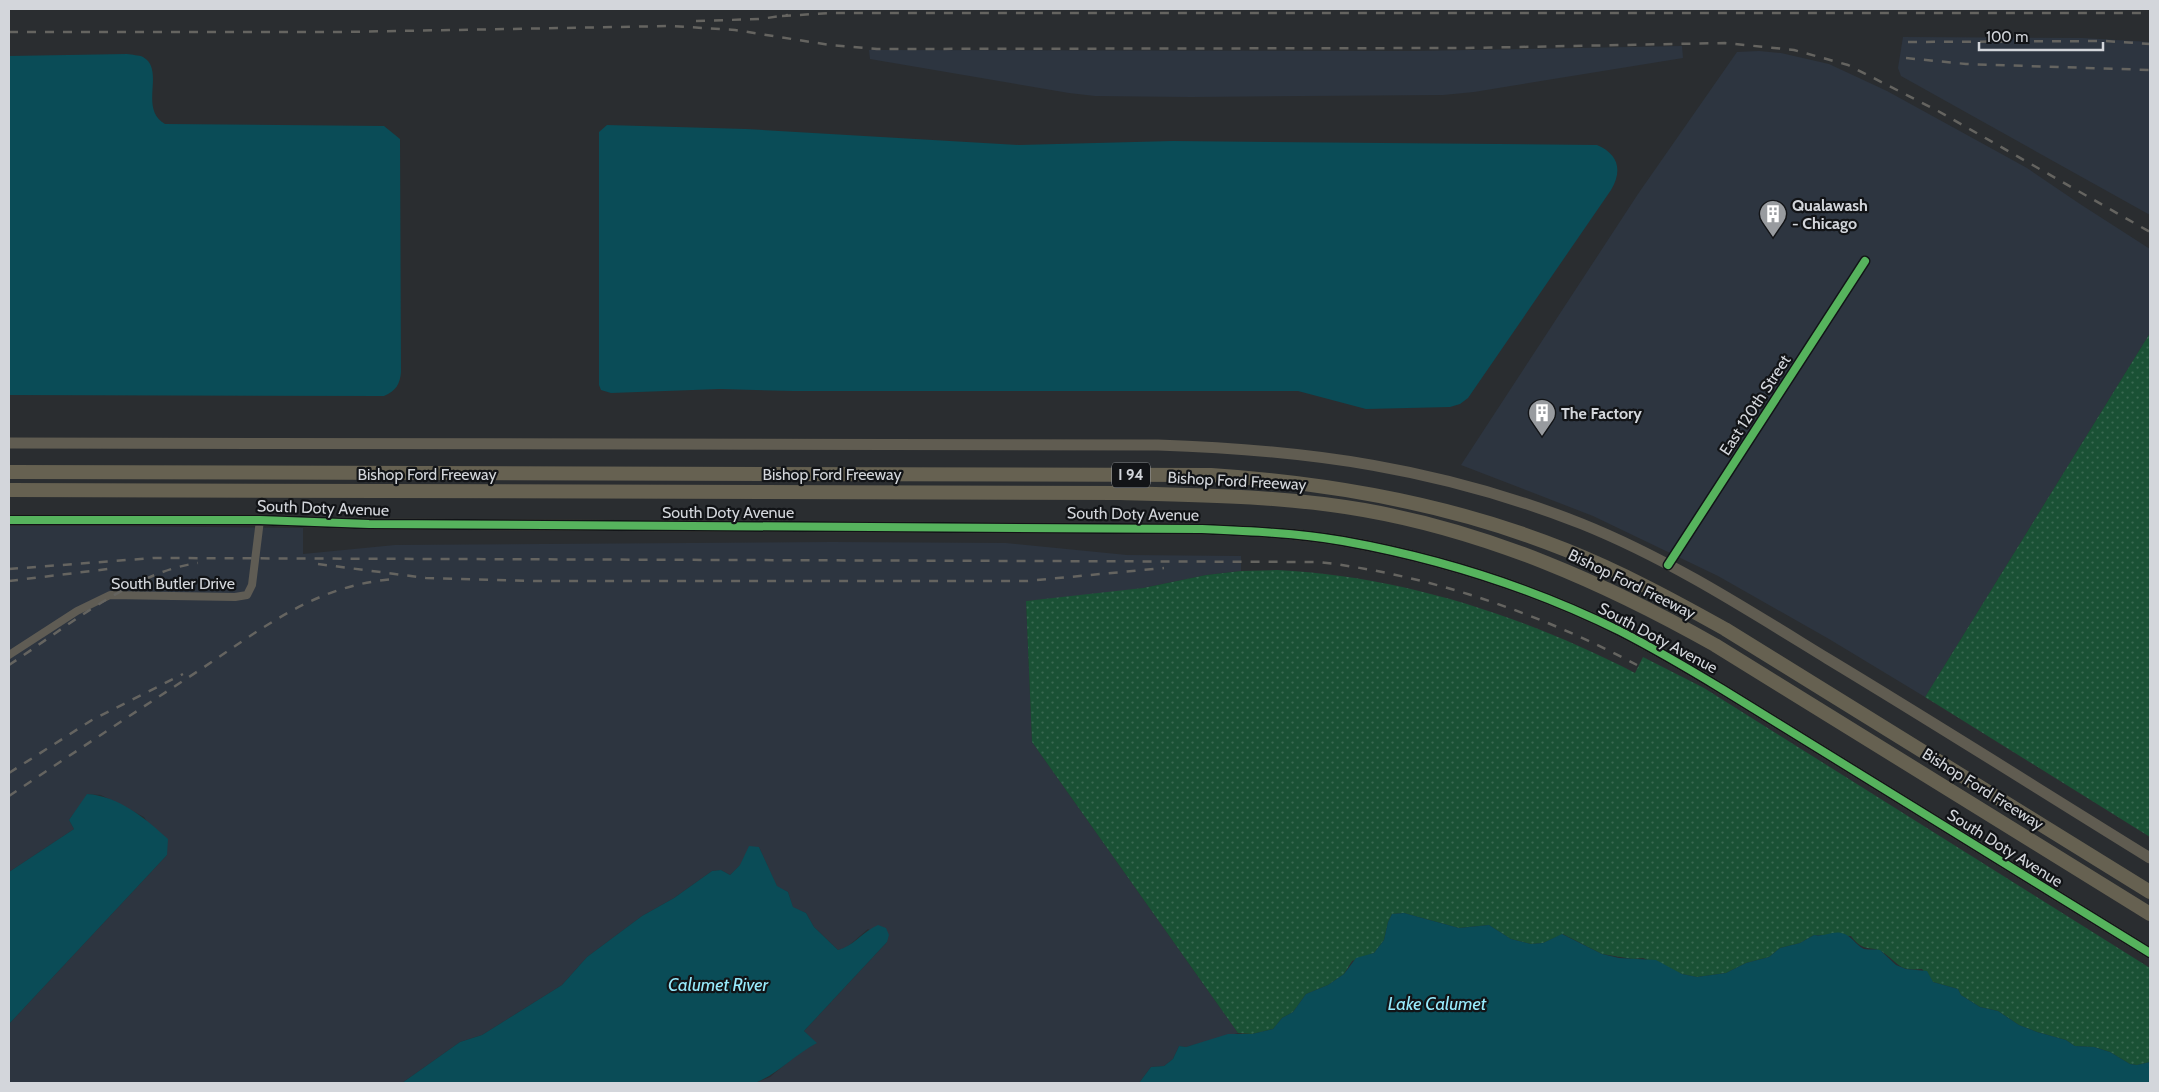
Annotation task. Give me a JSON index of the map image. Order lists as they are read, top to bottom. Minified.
{"streets":{"highway":["Bishop Ford Freeway","I 94"],"street":["East 120th Street","South Doty Avenue","South Butler Drive"]},"crossings":[["South Doty Avenue","South Butler Drive"]],"water":["Calumet River","Lake Calumet"],"places":{"building":["Qualawash - Chicago","The Factory"]},"scale_bar":"100 m"}
